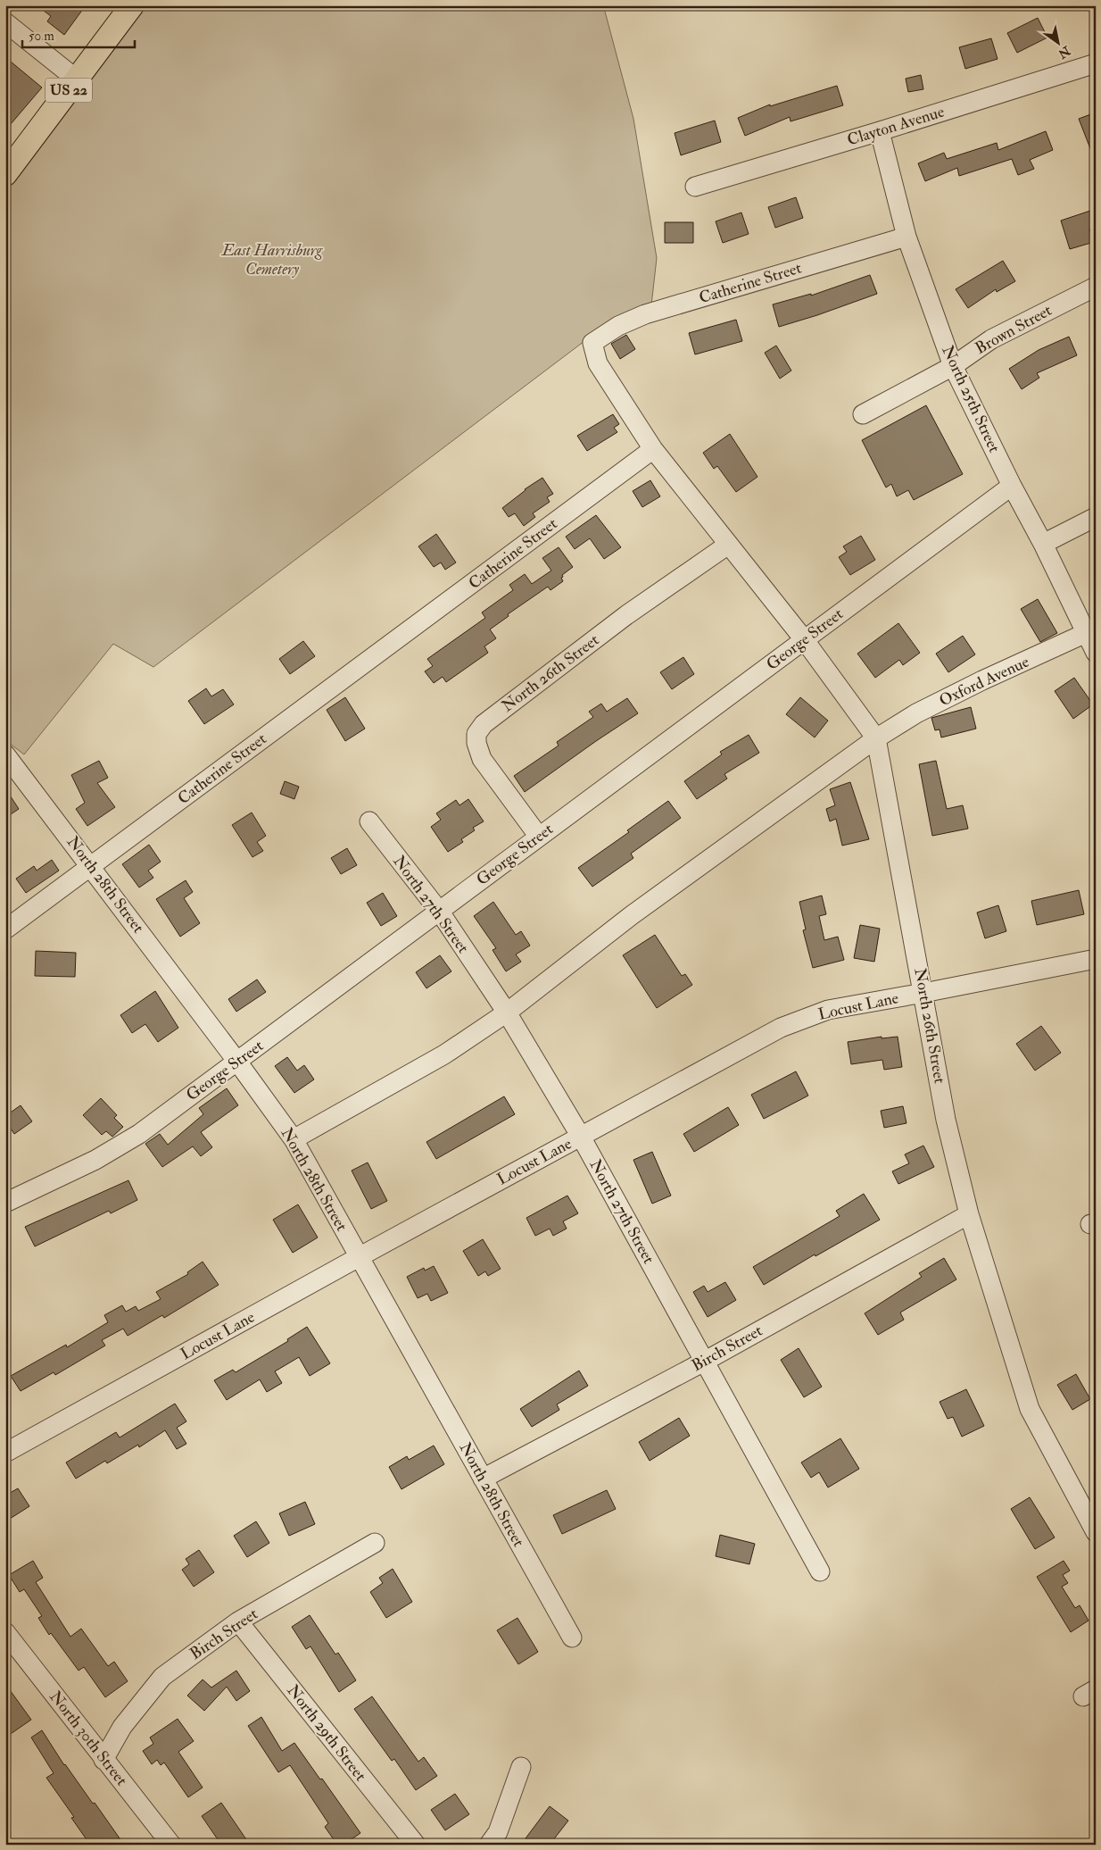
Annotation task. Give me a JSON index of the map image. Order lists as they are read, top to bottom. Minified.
{"streets":{"main road":["US 22"],"street":["Clayton Avenue","Catherine Street","Brown Street","North 25th Street","George Street","North 26th Street","Oxford Avenue","North 28th Street","North 27th Street","Locust Lane","Birch Street","North 29th Street","North 30th Street"]},"crossings":[["Clayton Avenue","North 25th Street"],["Catherine Street","North 25th Street"],["Catherine Street","North 26th Street"],["Catherine Street","North 28th Street"],["Brown Street","North 25th Street"],["North 25th Street","George Street"],["North 25th Street","Oxford Avenue"],["George Street","North 26th Street"],["George Street","North 28th Street"],["George Street","North 27th Street"],["North 26th Street","Oxford Avenue"],["North 26th Street","Locust Lane"],["North 26th Street","Birch Street"],["North 28th Street","Locust Lane"],["North 28th Street","Birch Street"],["North 27th Street","Locust Lane"],["North 27th Street","Birch Street"],["Birch Street","North 29th Street"],["Birch Street","North 30th Street"]],"parks":["East Harrisburg Cemetery"],"scale_bar":"50 m","north":"bottom right"}
